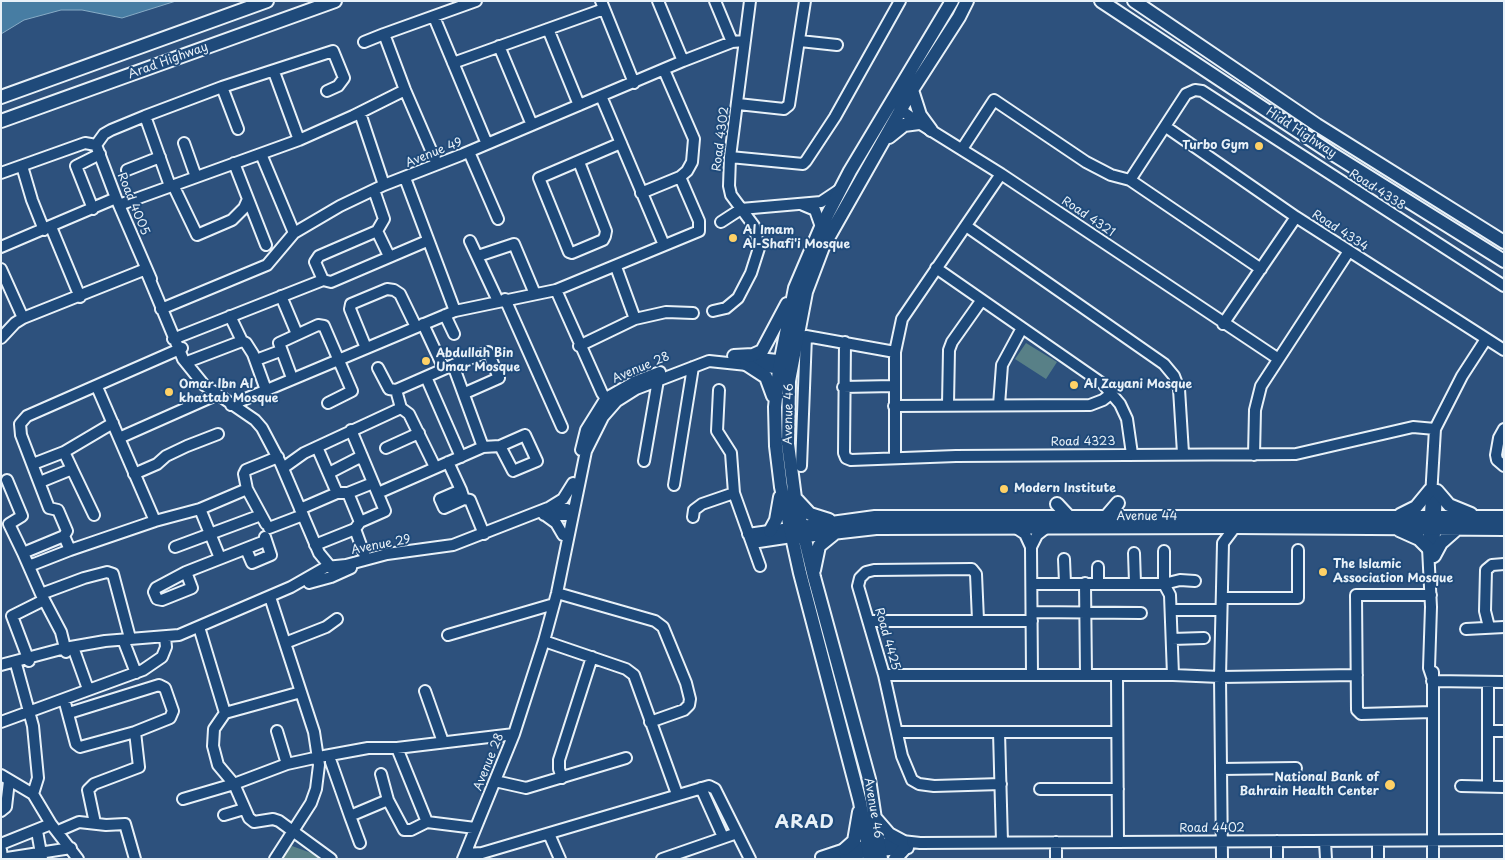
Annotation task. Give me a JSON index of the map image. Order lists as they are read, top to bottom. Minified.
{"streets":{"main road":["Arad Highway","Hidd Highway","Avenue 46","Avenue 44"],"street":["Road 4302","Avenue 49","Road 4338","Road 4005","Road 4321","Road 4334","Avenue 28","Road 4323","Avenue 29","Road 4425","Road 4402"]},"crossings":[["Road 4302","Avenue 49"],["Avenue 49","Road 4005"],["Road 4338","Road 4334"],["Road 4005","Avenue 29"],["Road 4321","Avenue 46"],["Avenue 28","Avenue 46"],["Avenue 28","Avenue 29"],["Avenue 46","Avenue 44"],["Avenue 46","Road 4402"]],"districts":["ARAD"],"places":["Turbo Gym","Al Imam Al-Shafi'i Mosque","Abdullah Bin Umar Mosque","Al Zayani Mosque","Omar Ibn Al khattab Mosque","Modern Institute","The Islamic Association Mosque","National Bank of Bahrain Health Center"]}
